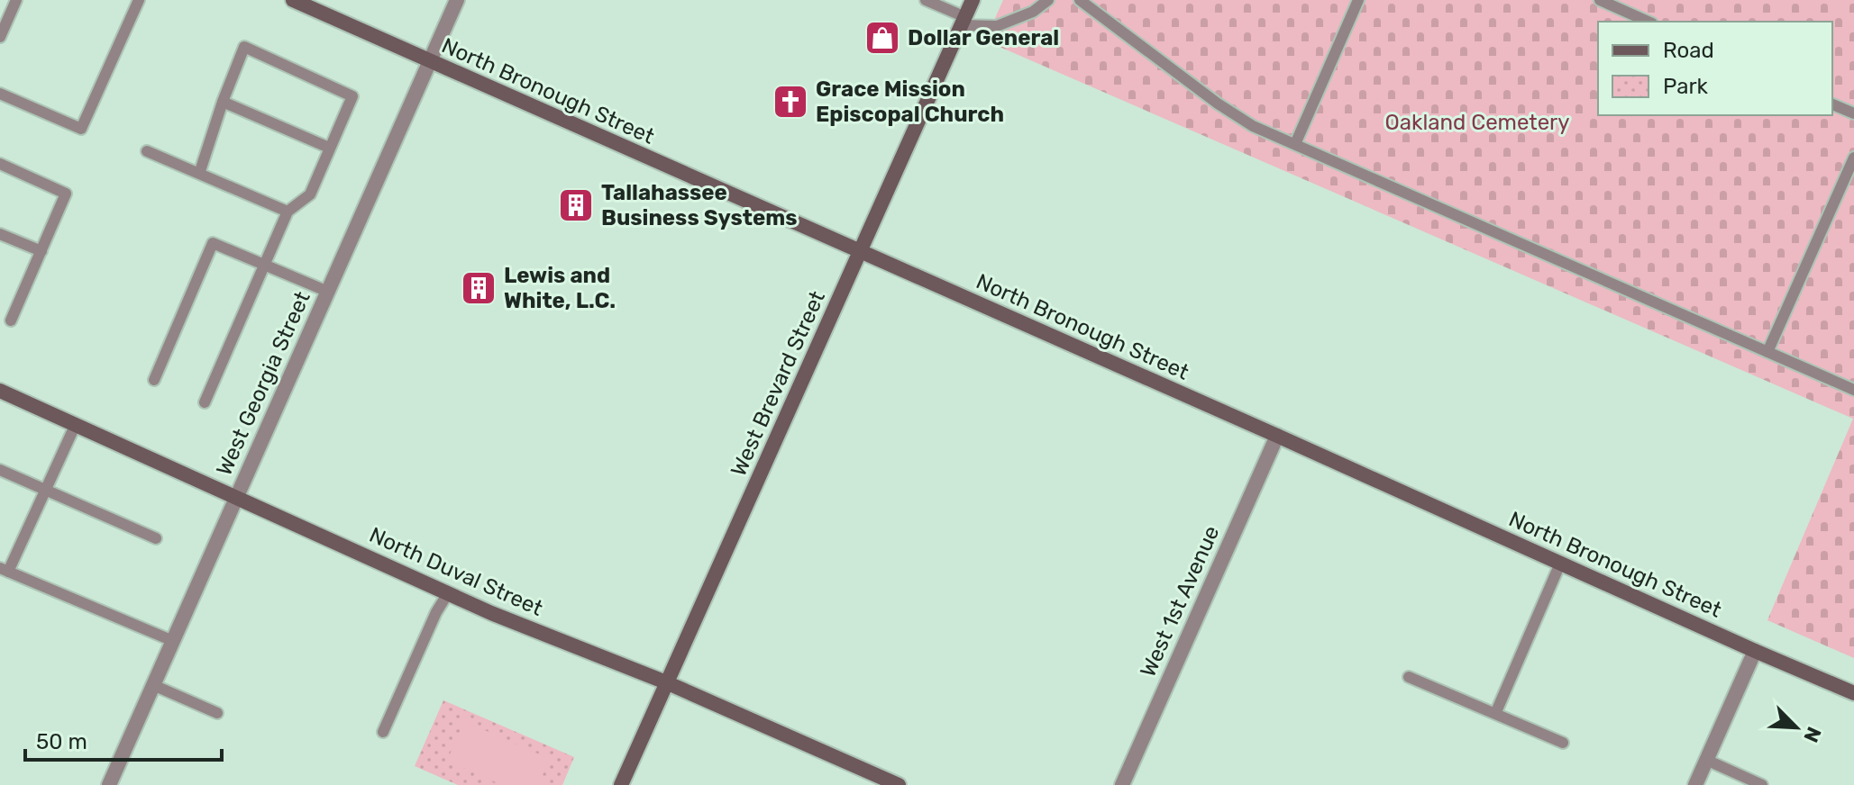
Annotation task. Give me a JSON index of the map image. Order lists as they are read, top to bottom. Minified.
{"streets":{"main road":["North Bronough Street","West Brevard Street","North Duval Street"],"street":["West Georgia Street","West 1st Avenue"]},"crossings":[["North Bronough Street","West Georgia Street"],["North Bronough Street","West Brevard Street"],["North Bronough Street","West 1st Avenue"],["West Georgia Street","North Duval Street"],["West Brevard Street","North Duval Street"]],"parks":["Oakland Cemetery"],"places":{"shop":["Dollar General"],"church":["Grace Mission Episcopal Church"],"building":["Tallahassee Business Systems","Lewis and White, L.C."]},"legend":["Road","Park"],"scale_bar":"50 m","north":"bottom right"}
